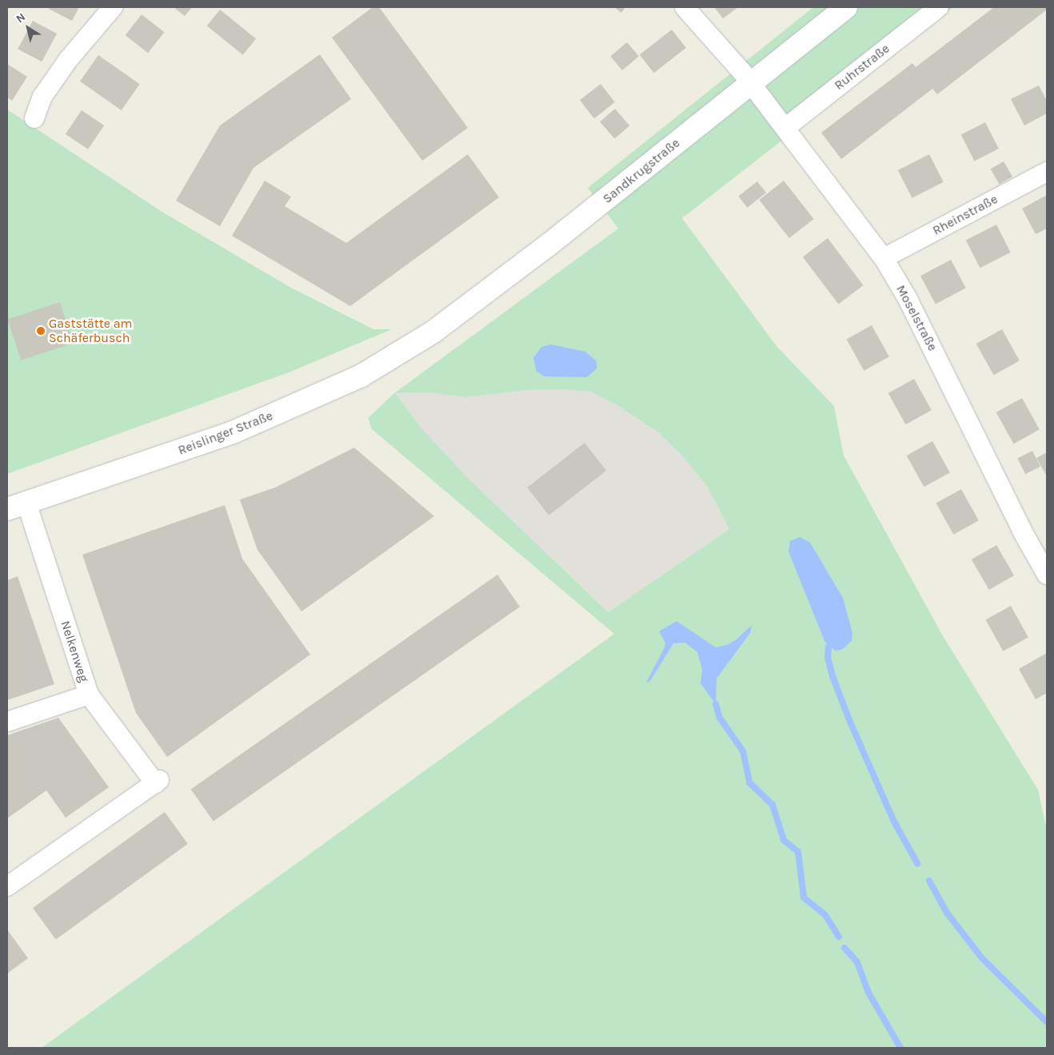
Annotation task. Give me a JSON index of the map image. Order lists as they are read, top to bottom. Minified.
{"streets":{"street":["Ruhrstraße","Sandkrugstraße","Rheinstraße","Moselstraße","Reislinger Straße","Nelkenweg"]},"crossings":[["Ruhrstraße","Moselstraße"],["Sandkrugstraße","Moselstraße"],["Sandkrugstraße","Reislinger Straße"],["Rheinstraße","Moselstraße"],["Reislinger Straße","Nelkenweg"]],"places":["Gaststätte am Schäferbusch"],"north":"top left"}
